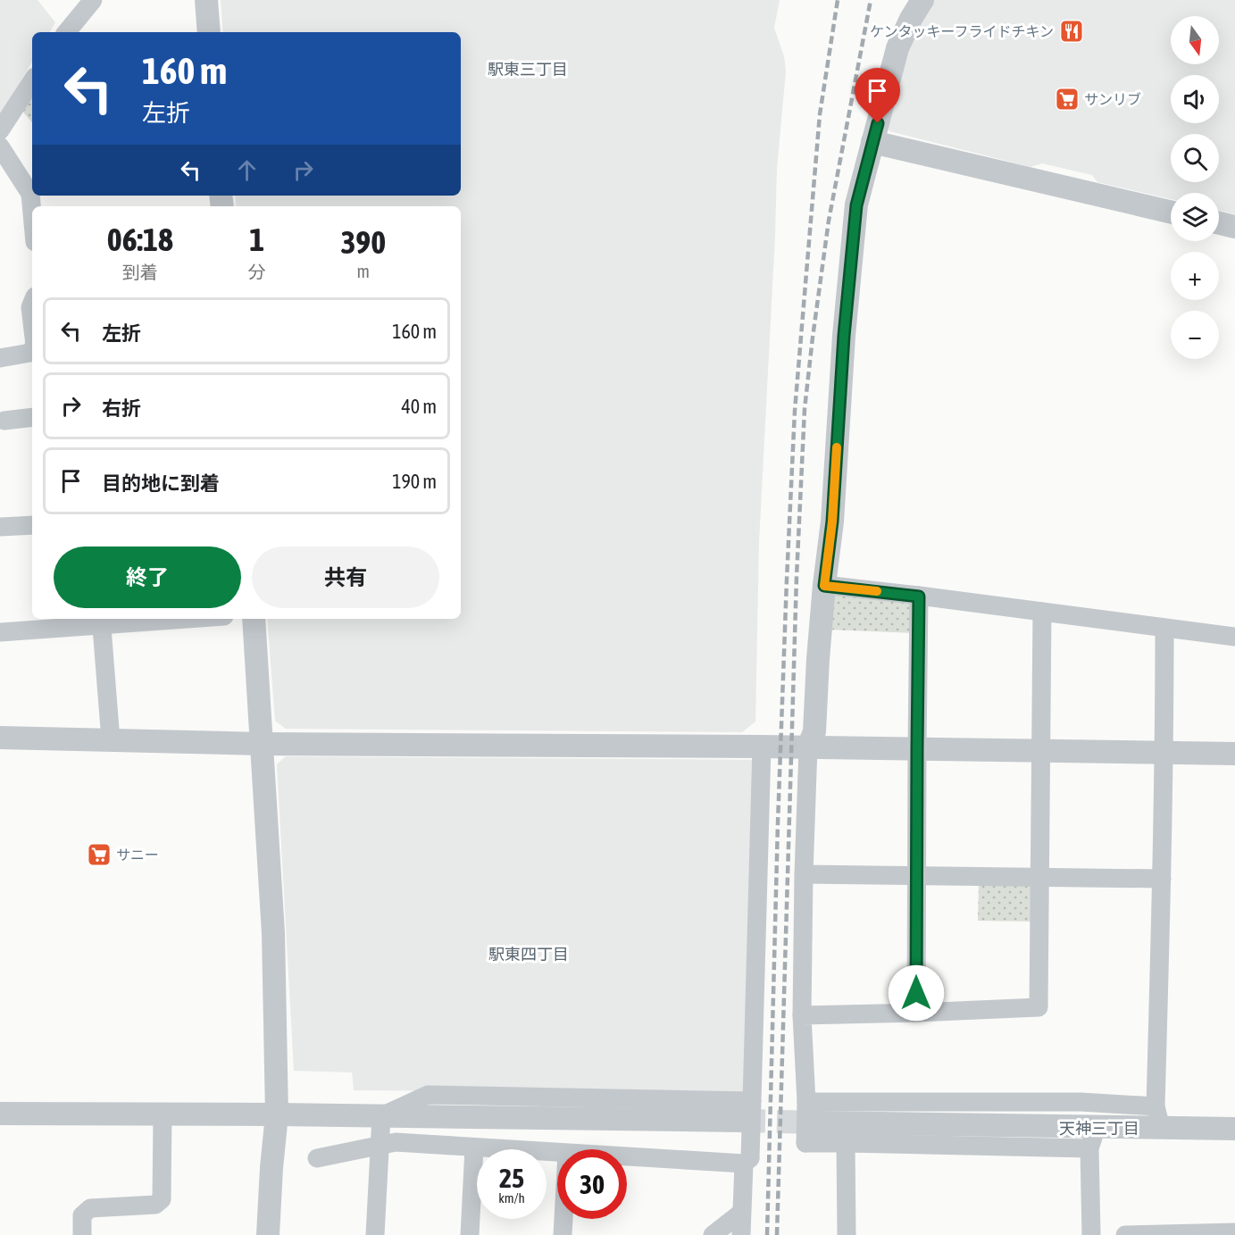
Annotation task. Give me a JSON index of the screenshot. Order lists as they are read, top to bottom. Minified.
{"districts":["駅東三丁目","駅東四丁目","天神三丁目"],"places":{"restaurant":["ケンタッキーフライドチキン"],"supermarket":["サンリブ","サニー"]},"north":"bottom","page":{"map_buttons":["+","−"],"turn":["160 m","左折"],"eta":["06:18","到着","1","分","390","m"],"list":[{"name":"左折","value":"160 m"},{"name":"右折","value":"40 m"},{"name":"目的地に到着","value":"190 m"}],"buttons":["終了","共有"],"speed":"25 km/h","limit":"30"}}
